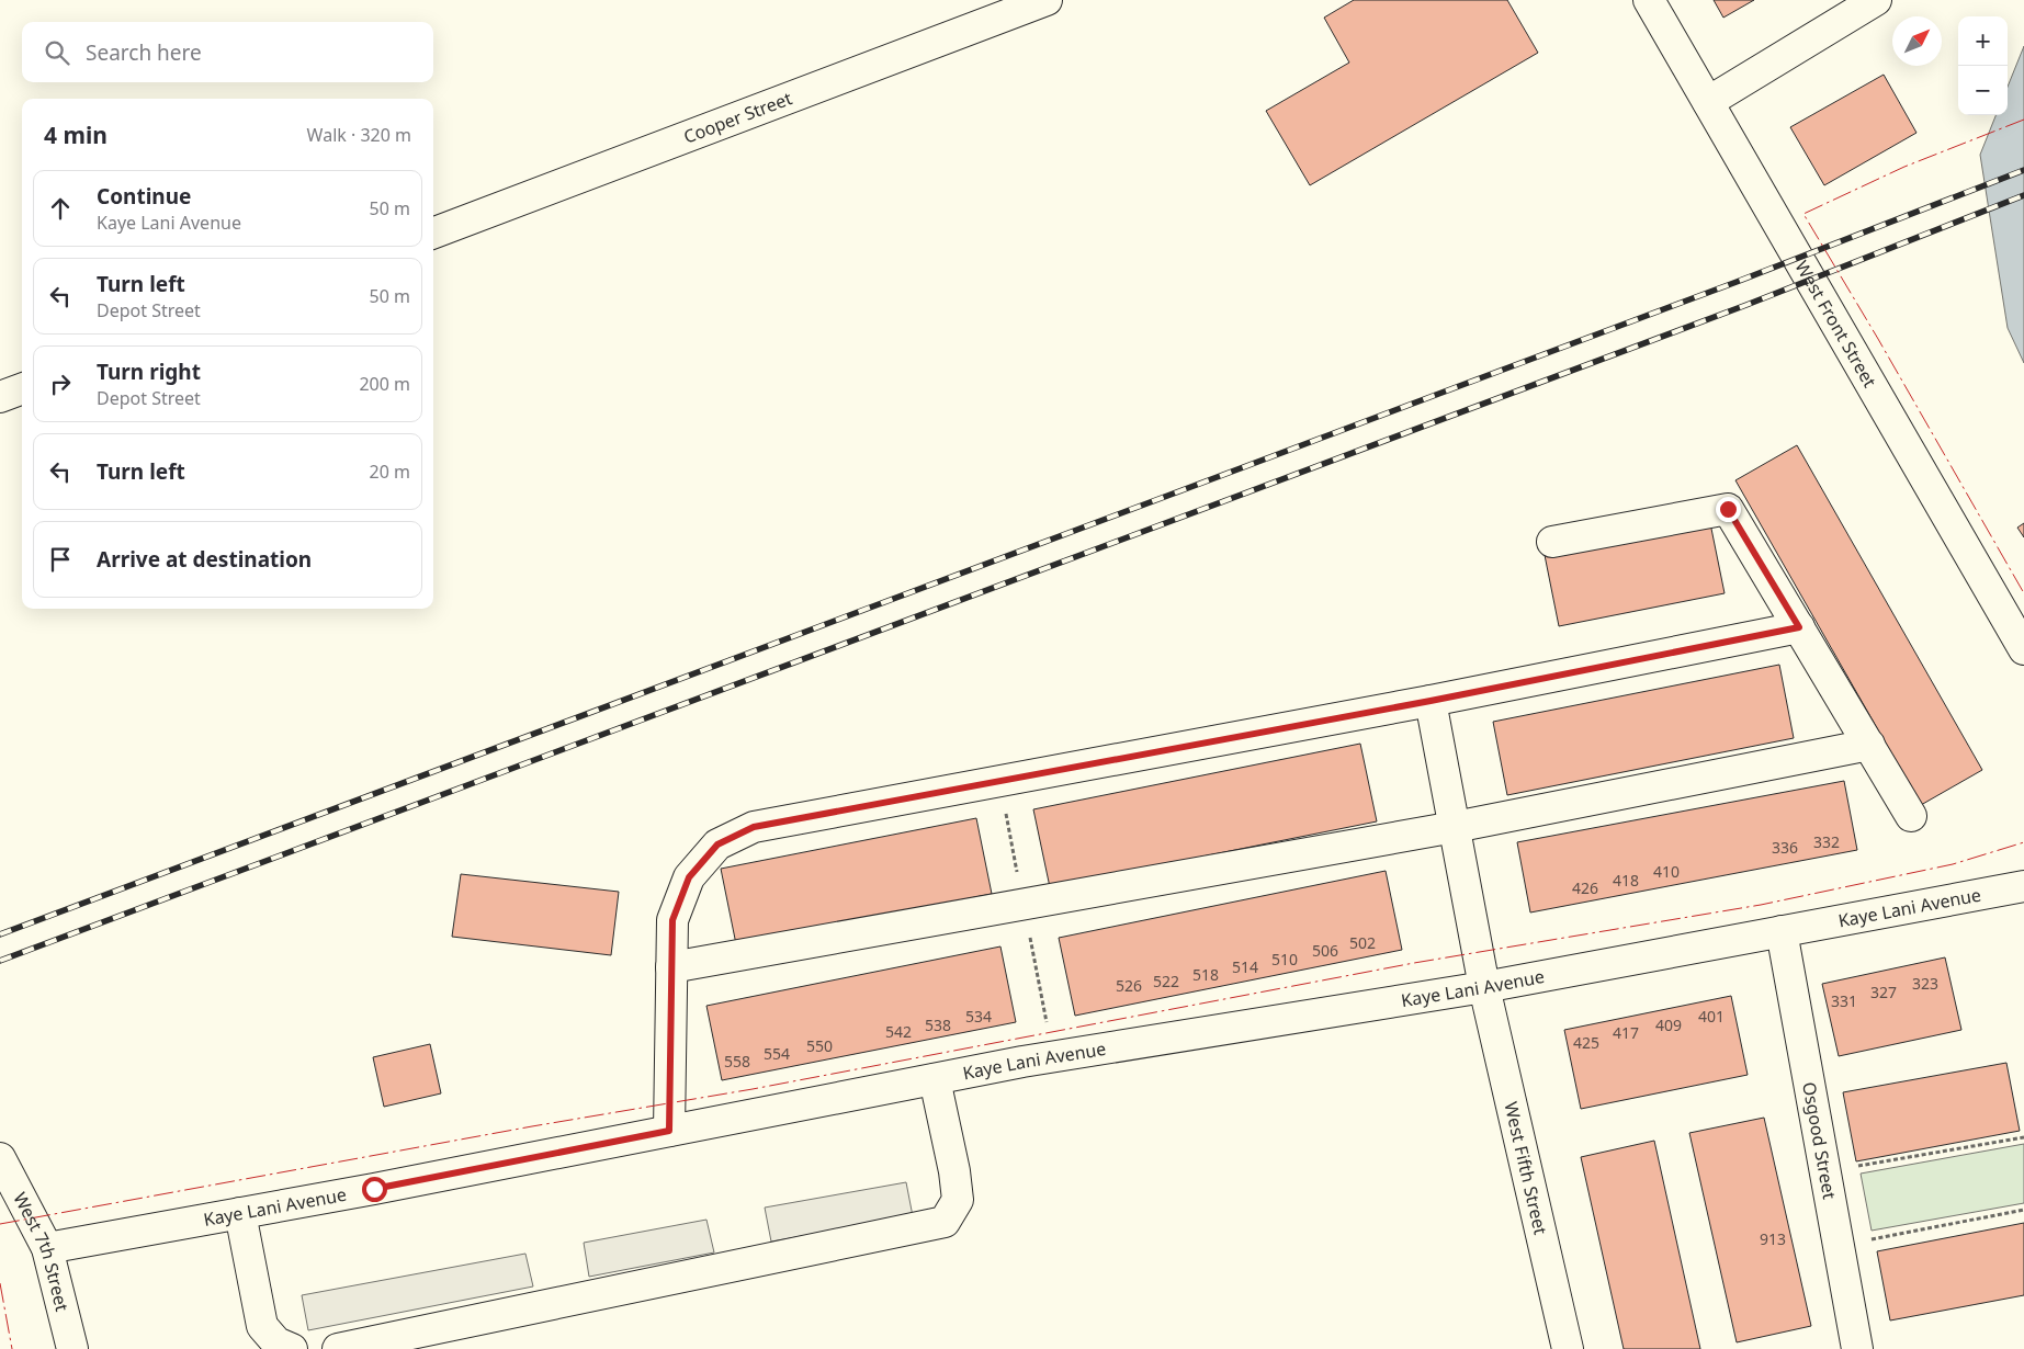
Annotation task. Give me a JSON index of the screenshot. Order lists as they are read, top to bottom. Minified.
{"streets":{"street":["Cooper Street","West Front Street","Kaye Lani Avenue","Osgood Street","West Fifth Street","West 7th Street"]},"crossings":[["Kaye Lani Avenue","Osgood Street"],["Kaye Lani Avenue","West Fifth Street"],["Kaye Lani Avenue","West 7th Street"]],"house_numbers":["332","336","410","418","426","502","506","510","514","518","522","323","526","327","331","534","401","538","409","542","417","425","550","554","558","913"],"north":"top right","page":{"map_buttons":["+","−"],"search":"Search here","heading":["4 min","Walk · 320 m"],"list":[["Continue","Kaye Lani Avenue","50 m"],["Turn left","Depot Street","50 m"],["Turn right","Depot Street","200 m"],["Turn left","20 m"],"Arrive at destination"]}}
